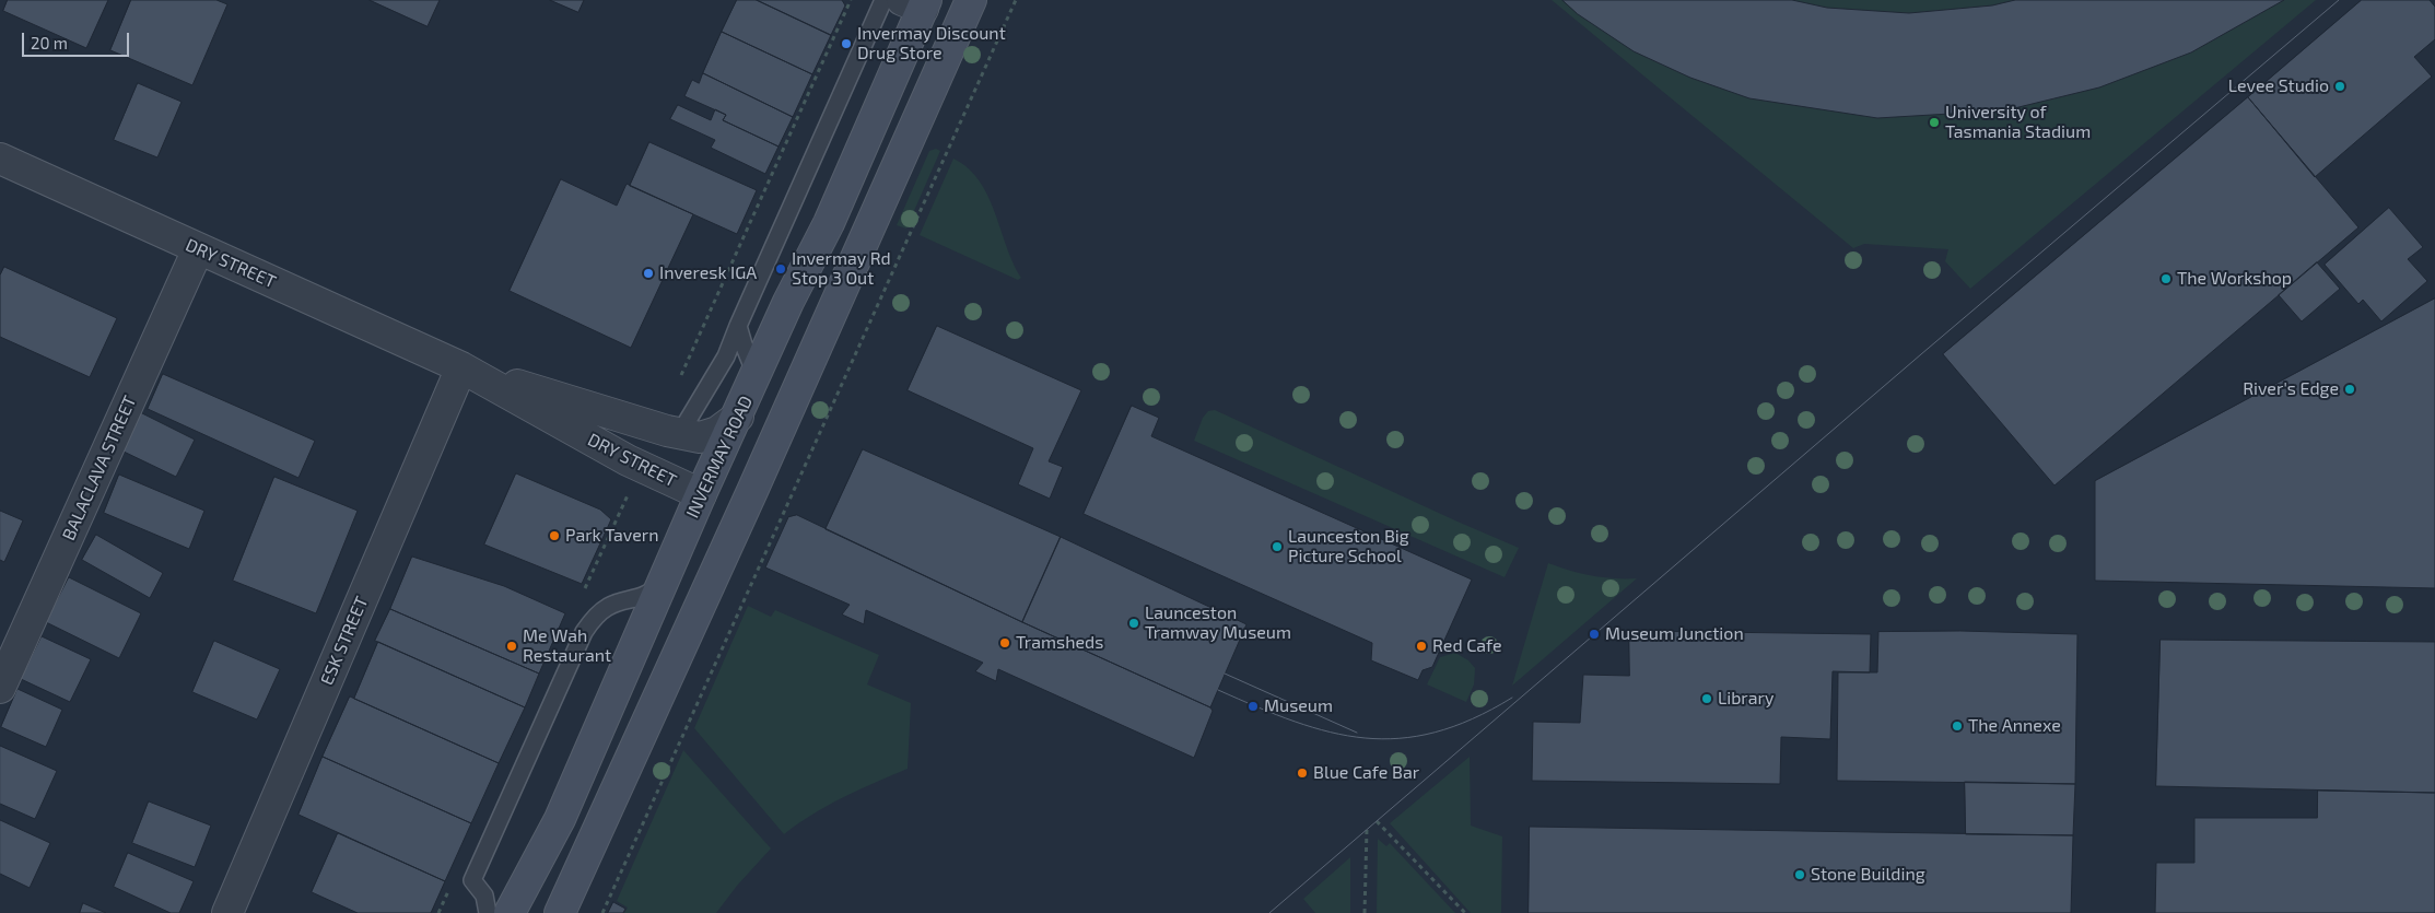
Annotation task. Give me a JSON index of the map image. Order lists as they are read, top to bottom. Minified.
{"streets":{"main road":["DRY STREET","INVERMAY ROAD"],"street":["BALACLAVA STREET","ESK STREET"]},"crossings":[["DRY STREET","INVERMAY ROAD"],["DRY STREET","BALACLAVA STREET"],["DRY STREET","ESK STREET"]],"places":["Invermay Discount Drug Store","Levee Studio","University of Tasmania Stadium","Invermay Rd Stop 3 Out","Inveresk IGA","The Workshop","River's Edge","Park Tavern","Launceston Big Picture School","Launceston Tramway Museum","Museum Junction","Tramsheds","Me Wah Restaurant","Red Cafe","Library","Museum","The Annexe","Blue Cafe Bar","Stone Building"],"scale_bar":"20 m"}
